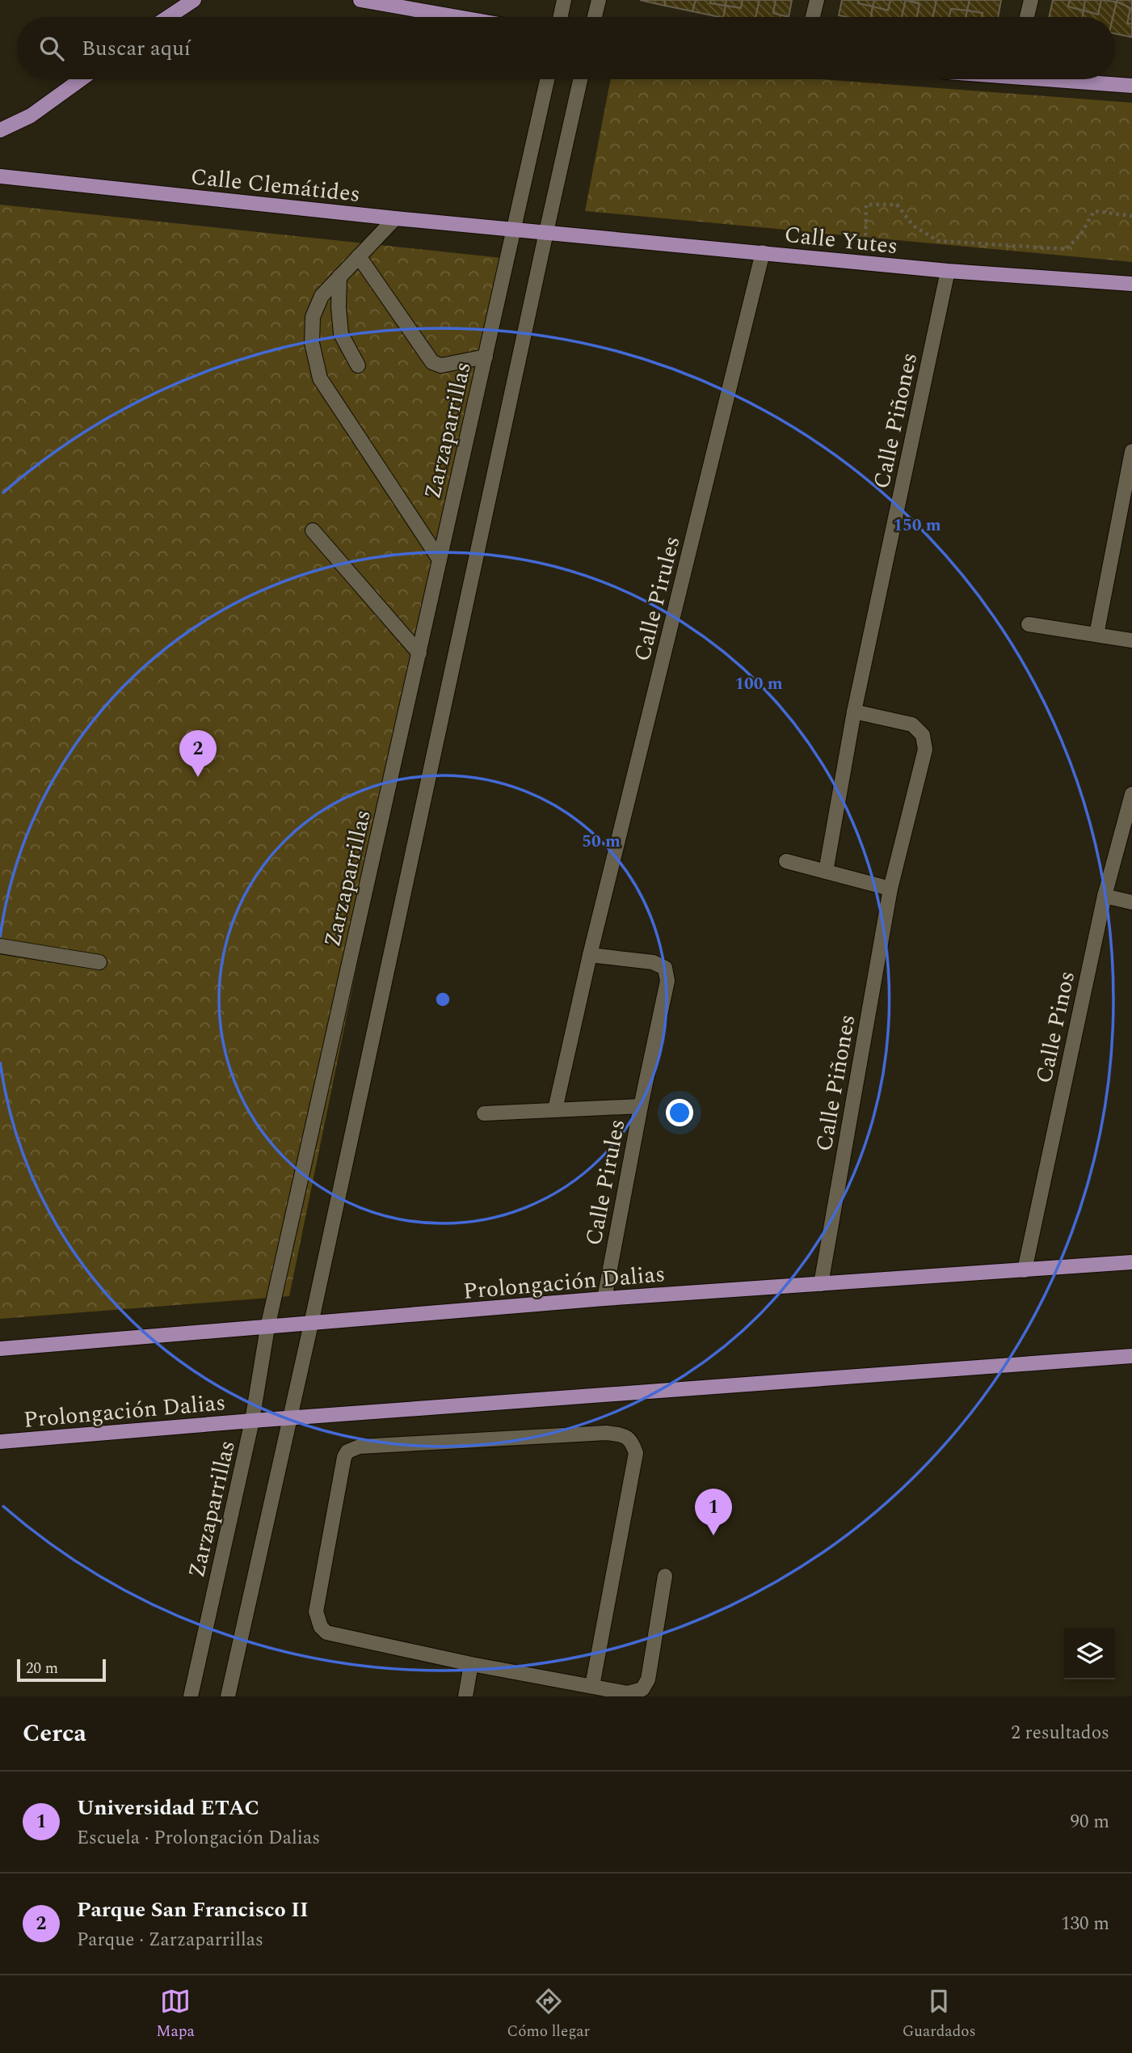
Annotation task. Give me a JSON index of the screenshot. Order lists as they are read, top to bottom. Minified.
{"streets":{"main road":["Calle Clemátides","Calle Yutes","Prolongación Dalias"],"street":["Calle Piñones","Zarzaparrillas","Calle Pirules","Calle Pinos"]},"crossings":[["Calle Clemátides","Calle Yutes"],["Calle Clemátides","Zarzaparrillas"],["Calle Yutes","Calle Piñones"],["Calle Yutes","Calle Pirules"],["Calle Piñones","Prolongación Dalias"],["Zarzaparrillas","Prolongación Dalias"],["Calle Pirules","Prolongación Dalias"],["Calle Pinos","Prolongación Dalias"]],"scale_bar":"20 m","page":{"search":"Buscar aquí","pins":["2","1"],"scale":"20 m","heading":["Cerca","2 resultados"],"list":[{"mark":"1","name":"Universidad ETAC","note":"Escuela · Prolongación Dalias","value":"90 m"},{"mark":"2","name":"Parque San Francisco II","note":"Parque · Zarzaparrillas","value":"130 m"}],"nav":["Mapa","Cómo llegar","Guardados"]},"rings":["150 m","100 m","50 m"]}
